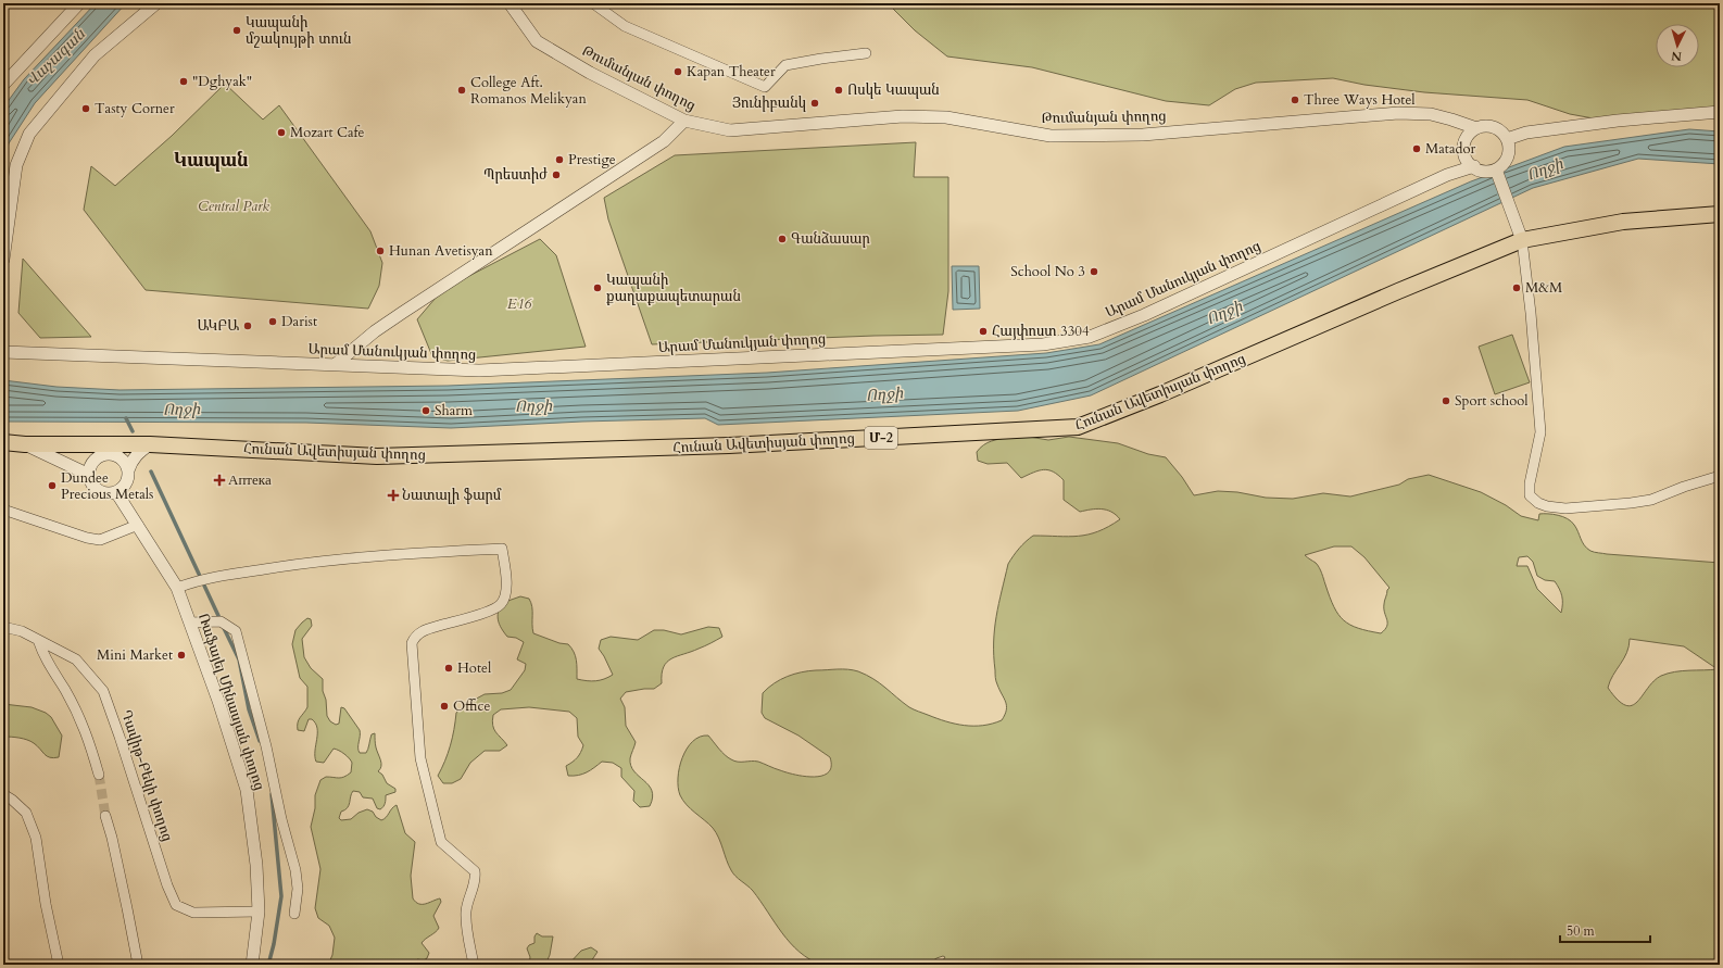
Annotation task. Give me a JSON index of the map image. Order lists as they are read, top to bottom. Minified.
{"streets":{"highway":["Հունան Ավետիսյան փողոց","Մ-2"],"street":["Թումանյան փողոց","Արամ Մանուկյան փողոց","Ռաֆայել Մինասյան փողոց","Դավիթ-Բեկի փողոց"]},"crossings":[["Թումանյան փողոց","Արամ Մանուկյան փողոց"],["Ռաֆայել Մինասյան փողոց","Դավիթ-Բեկի փողոց"]],"districts":["Կապան"],"water":["Վաչագան","Ողջի"],"parks":["Central Park","E16"],"places":{"other":["Կապանի մշակույթի տուն","Kapan Theater","\"Dghyak\"","College Aft. Romanos Melikyan","Ոսկե Կապան","Three Ways Hotel","Յունիբանկ","Tasty Corner","Mozart Cafe","Matador","Prestige","Պրեստիժ","Գանձասար","Hunan Avetisyan","School No 3","Կապանի քաղաքապետարան","M&M","Darist","ԱԿԲԱ","Հայփոստ 3304","Sport school","Sharm","Dundee Precious Metals","Mini Market","Hotel","Office"],"health":["Аптека","Նատալի ֆարմ"]},"scale_bar":"50 m","north":"bottom"}
